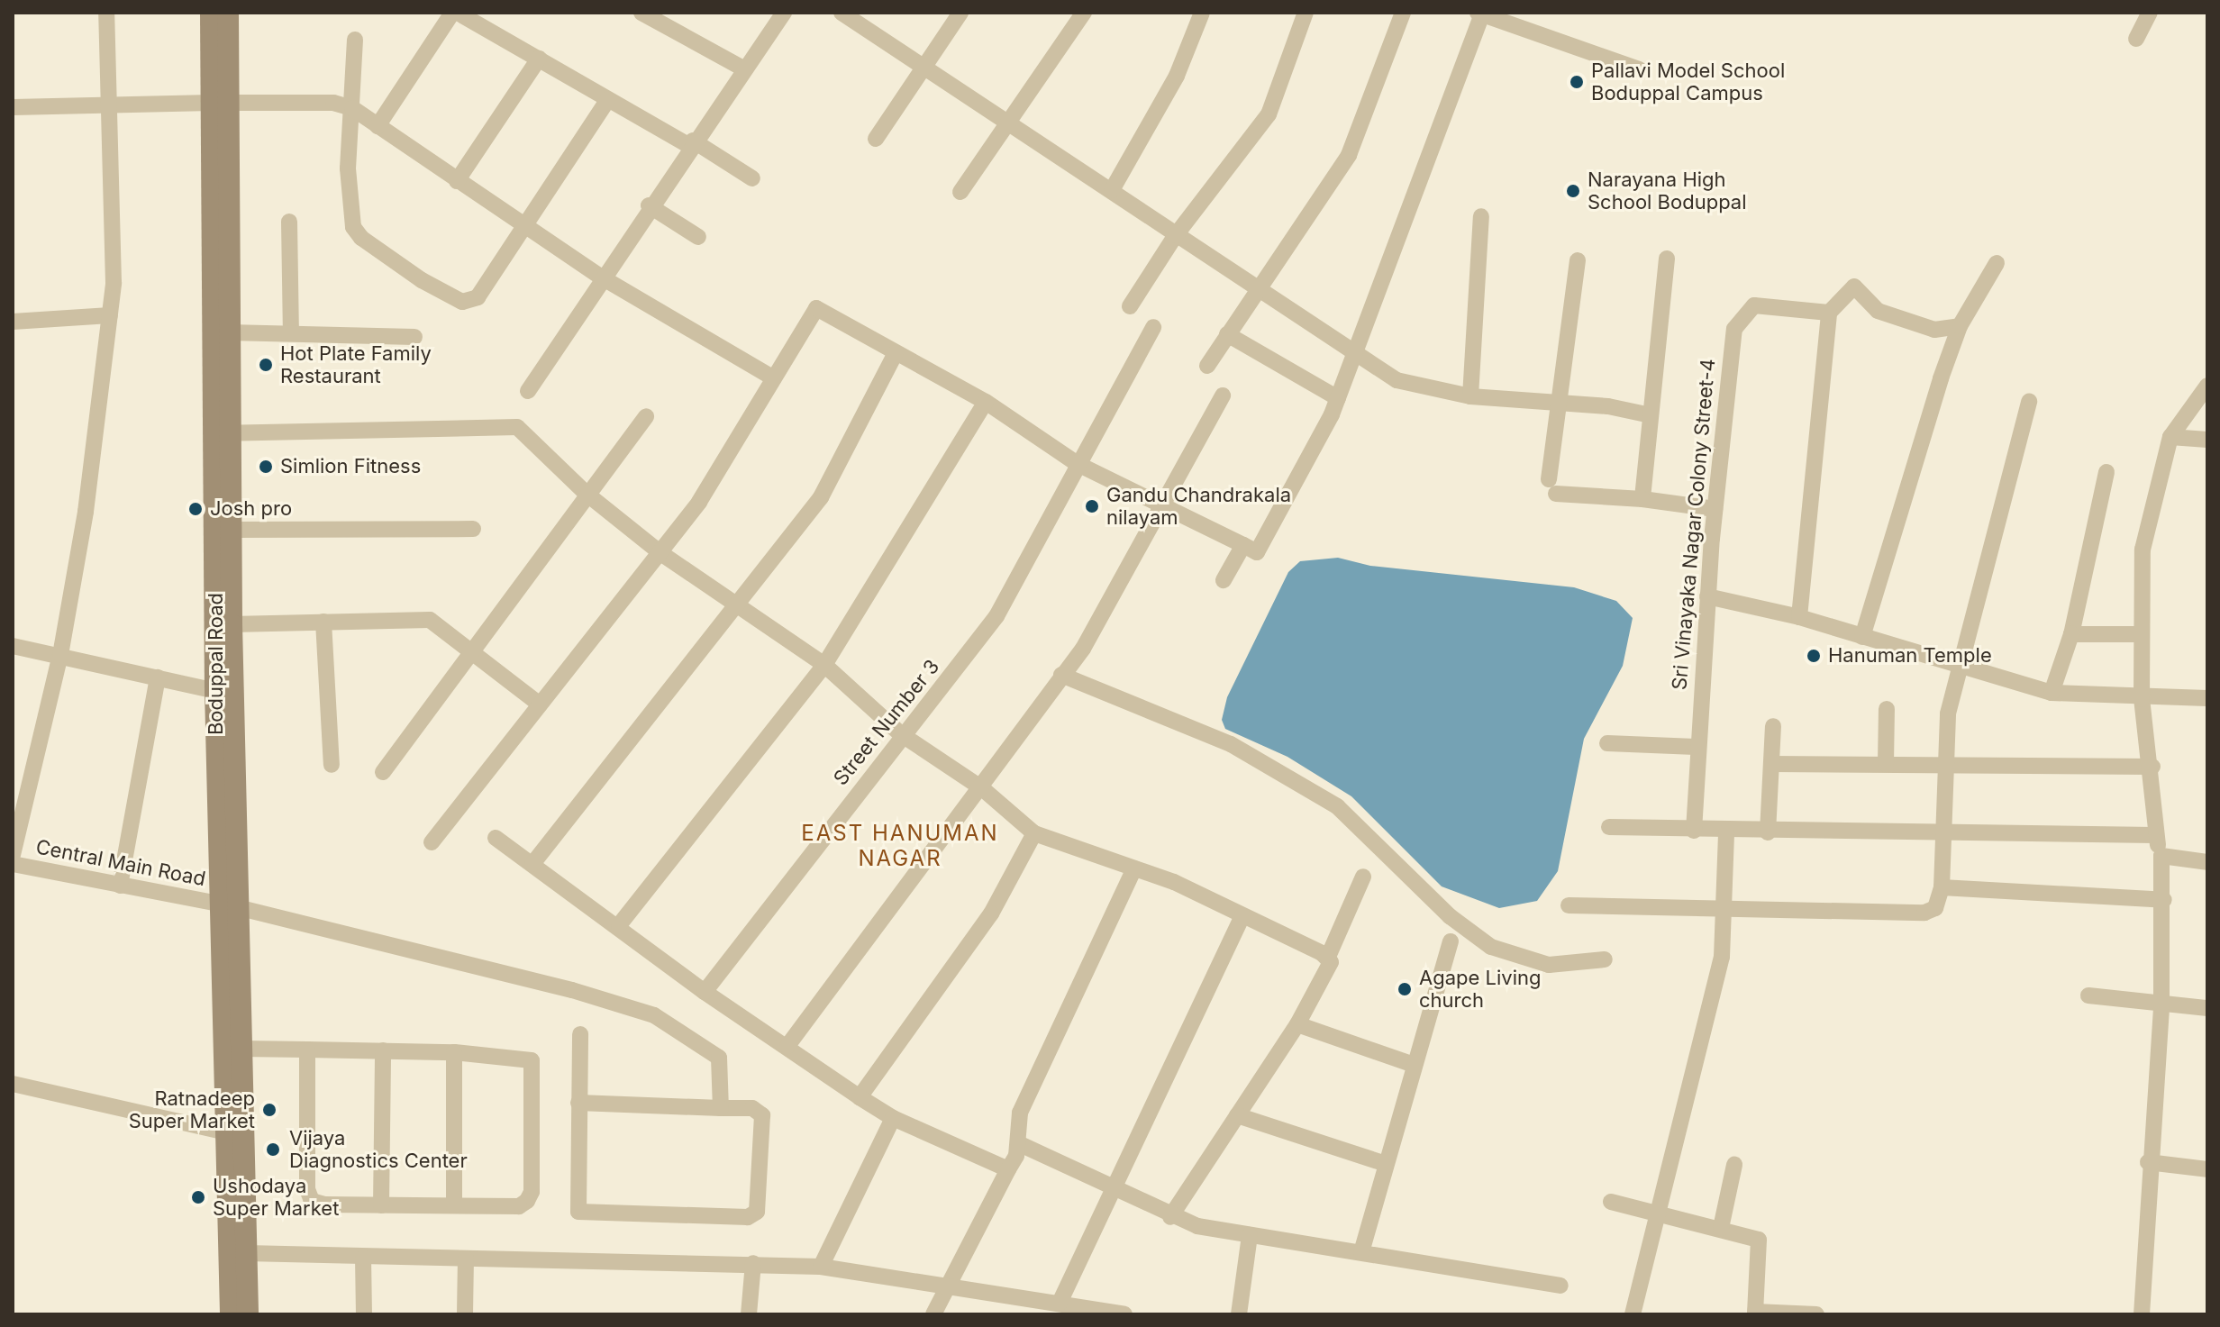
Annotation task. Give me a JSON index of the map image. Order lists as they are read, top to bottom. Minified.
{"streets":{"street":["Sri Vinayaka Nagar Colony Street-4","Boduppal Road","Street Number 3","Central Main Road"]},"crossings":[["Boduppal Road","Central Main Road"]],"districts":["EAST HANUMAN NAGAR"],"places":["Pallavi Model School Boduppal Campus","Narayana High School Boduppal","Hot Plate Family Restaurant","Simlion Fitness","Gandu Chandrakala nilayam","Josh pro","Hanuman Temple","Agape Living church","Ratnadeep Super Market","Vijaya Diagnostics Center","Ushodaya Super Market"]}
